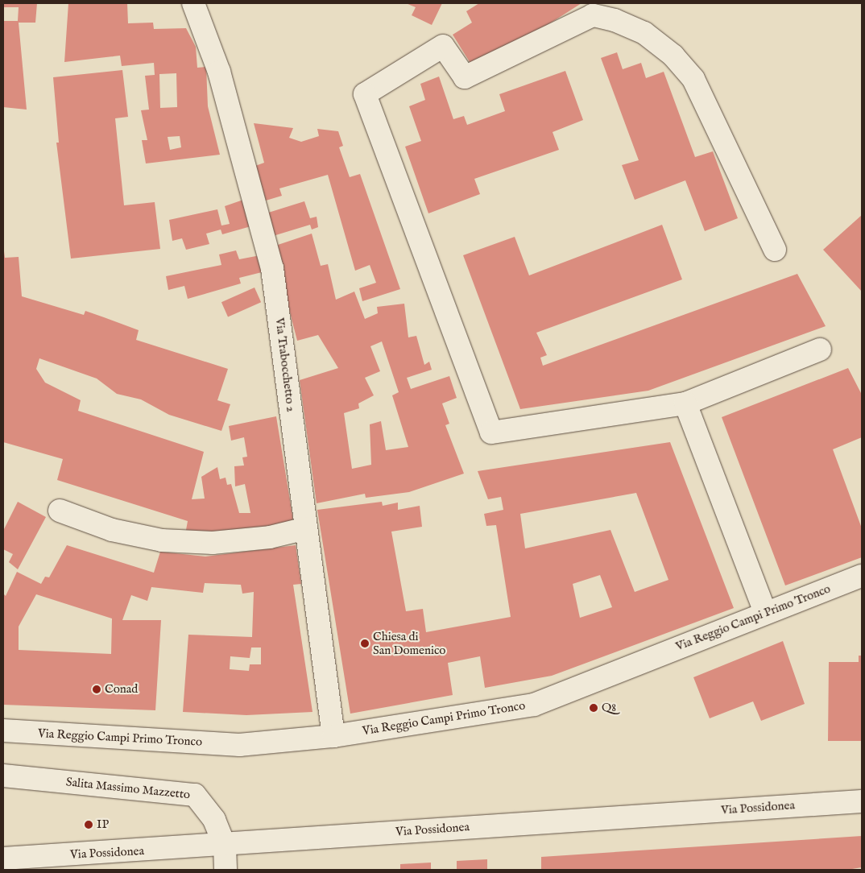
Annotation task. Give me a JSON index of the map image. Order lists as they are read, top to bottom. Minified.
{"streets":{"street":["Via Trabocchetto 2","Via Reggio Campi Primo Tronco","Salita Massimo Mazzetto","Via Possidonea"]},"crossings":[["Via Trabocchetto 2","Via Reggio Campi Primo Tronco"],["Salita Massimo Mazzetto","Via Possidonea"]],"places":["Chiesa di San Domenico","Conad","Q8","IP"]}
